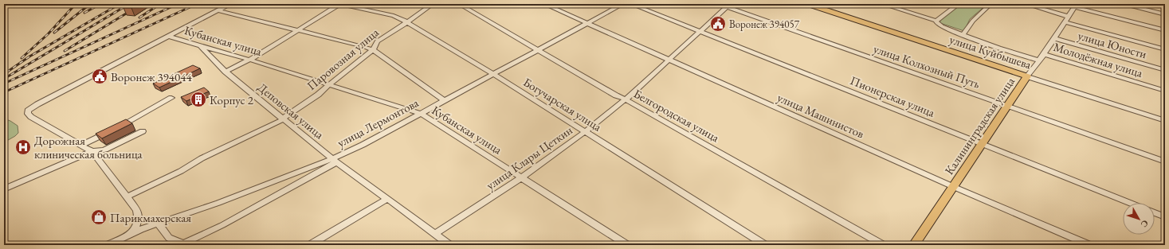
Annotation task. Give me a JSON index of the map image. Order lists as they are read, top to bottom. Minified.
{"streets":{"main road":["улица Куйбышева","Калининградская улица"],"street":["Кубанская улица","улица Юности","Паровозная улица","Молодёжная улица","улица Колхозный Путь","Пионерская улица","Богучарская улица","Деповская улица","Белгородская улица","улица Машинистов","улица Лермонтова","улица Клары Цеткин"]},"crossings":[["Кубанская улица","Паровозная улица"],["Кубанская улица","Деповская улица"],["Кубанская улица","улица Лермонтова"],["Кубанская улица","улица Клары Цеткин"],["улица Юности","Калининградская улица"],["улица Куйбышева","Калининградская улица"],["Паровозная улица","Богучарская улица"],["Паровозная улица","Деповская улица"],["Молодёжная улица","Калининградская улица"],["улица Колхозный Путь","Калининградская улица"],["улица Колхозный Путь","улица Клары Цеткин"],["Пионерская улица","Калининградская улица"],["Пионерская улица","улица Клары Цеткин"],["Богучарская улица","улица Лермонтова"],["Богучарская улица","улица Клары Цеткин"],["Деповская улица","улица Лермонтова"],["Деповская улица","улица Клары Цеткин"],["Белгородская улица","улица Лермонтова"],["Белгородская улица","улица Клары Цеткин"],["улица Машинистов","улица Лермонтова"],["улица Машинистов","Калининградская улица"],["улица Машинистов","улица Клары Цеткин"]],"places":{"public building":["Воронеж 394057","Воронеж 394044"],"building":["Корпус 2"],"hospital":["Дорожная клиническая больница"],"shop":["Парикмахерская"]},"north":"bottom right"}
